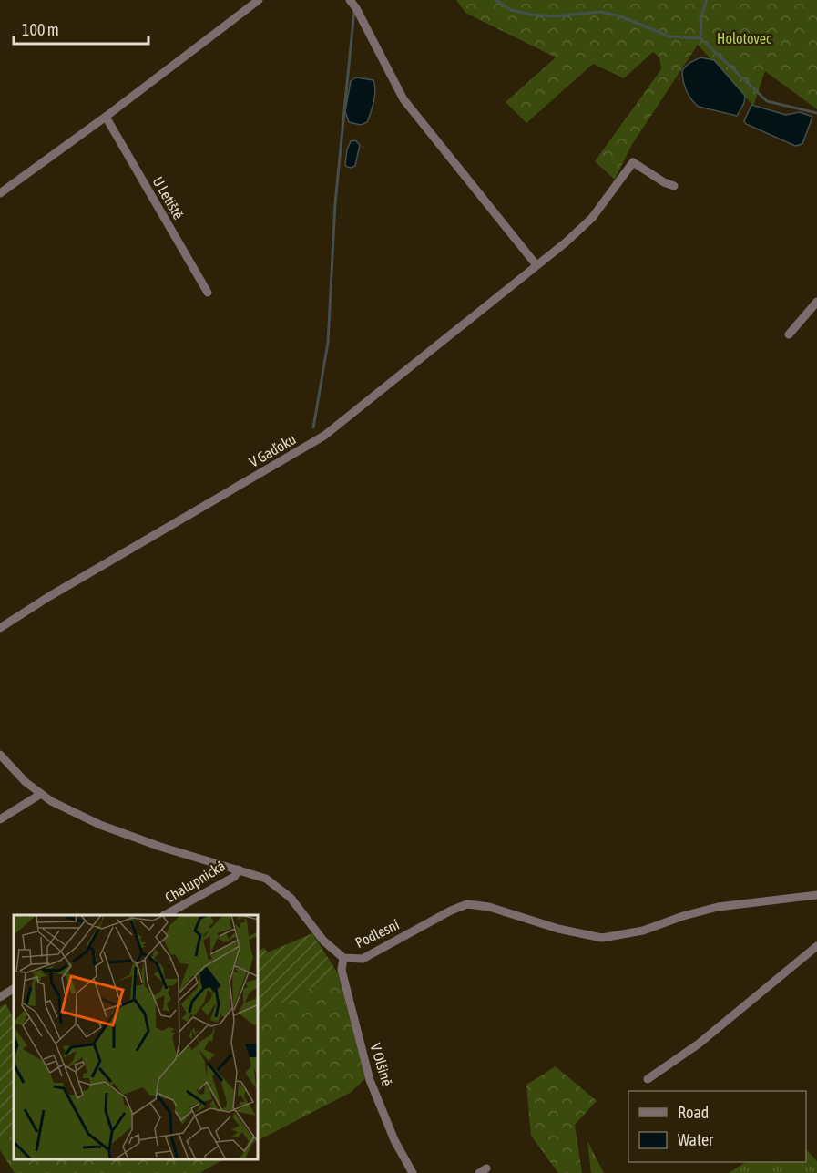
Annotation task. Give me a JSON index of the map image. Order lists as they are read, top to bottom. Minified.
{"streets":{"street":["U Letiště","V Gaďoku","Chalupnická","Podlesní","V Olšině"]},"crossings":[["Chalupnická","Podlesní"],["Podlesní","V Olšině"]],"parks":["Holotovec"],"legend":["Road","Water"],"scale_bar":"100 m"}
